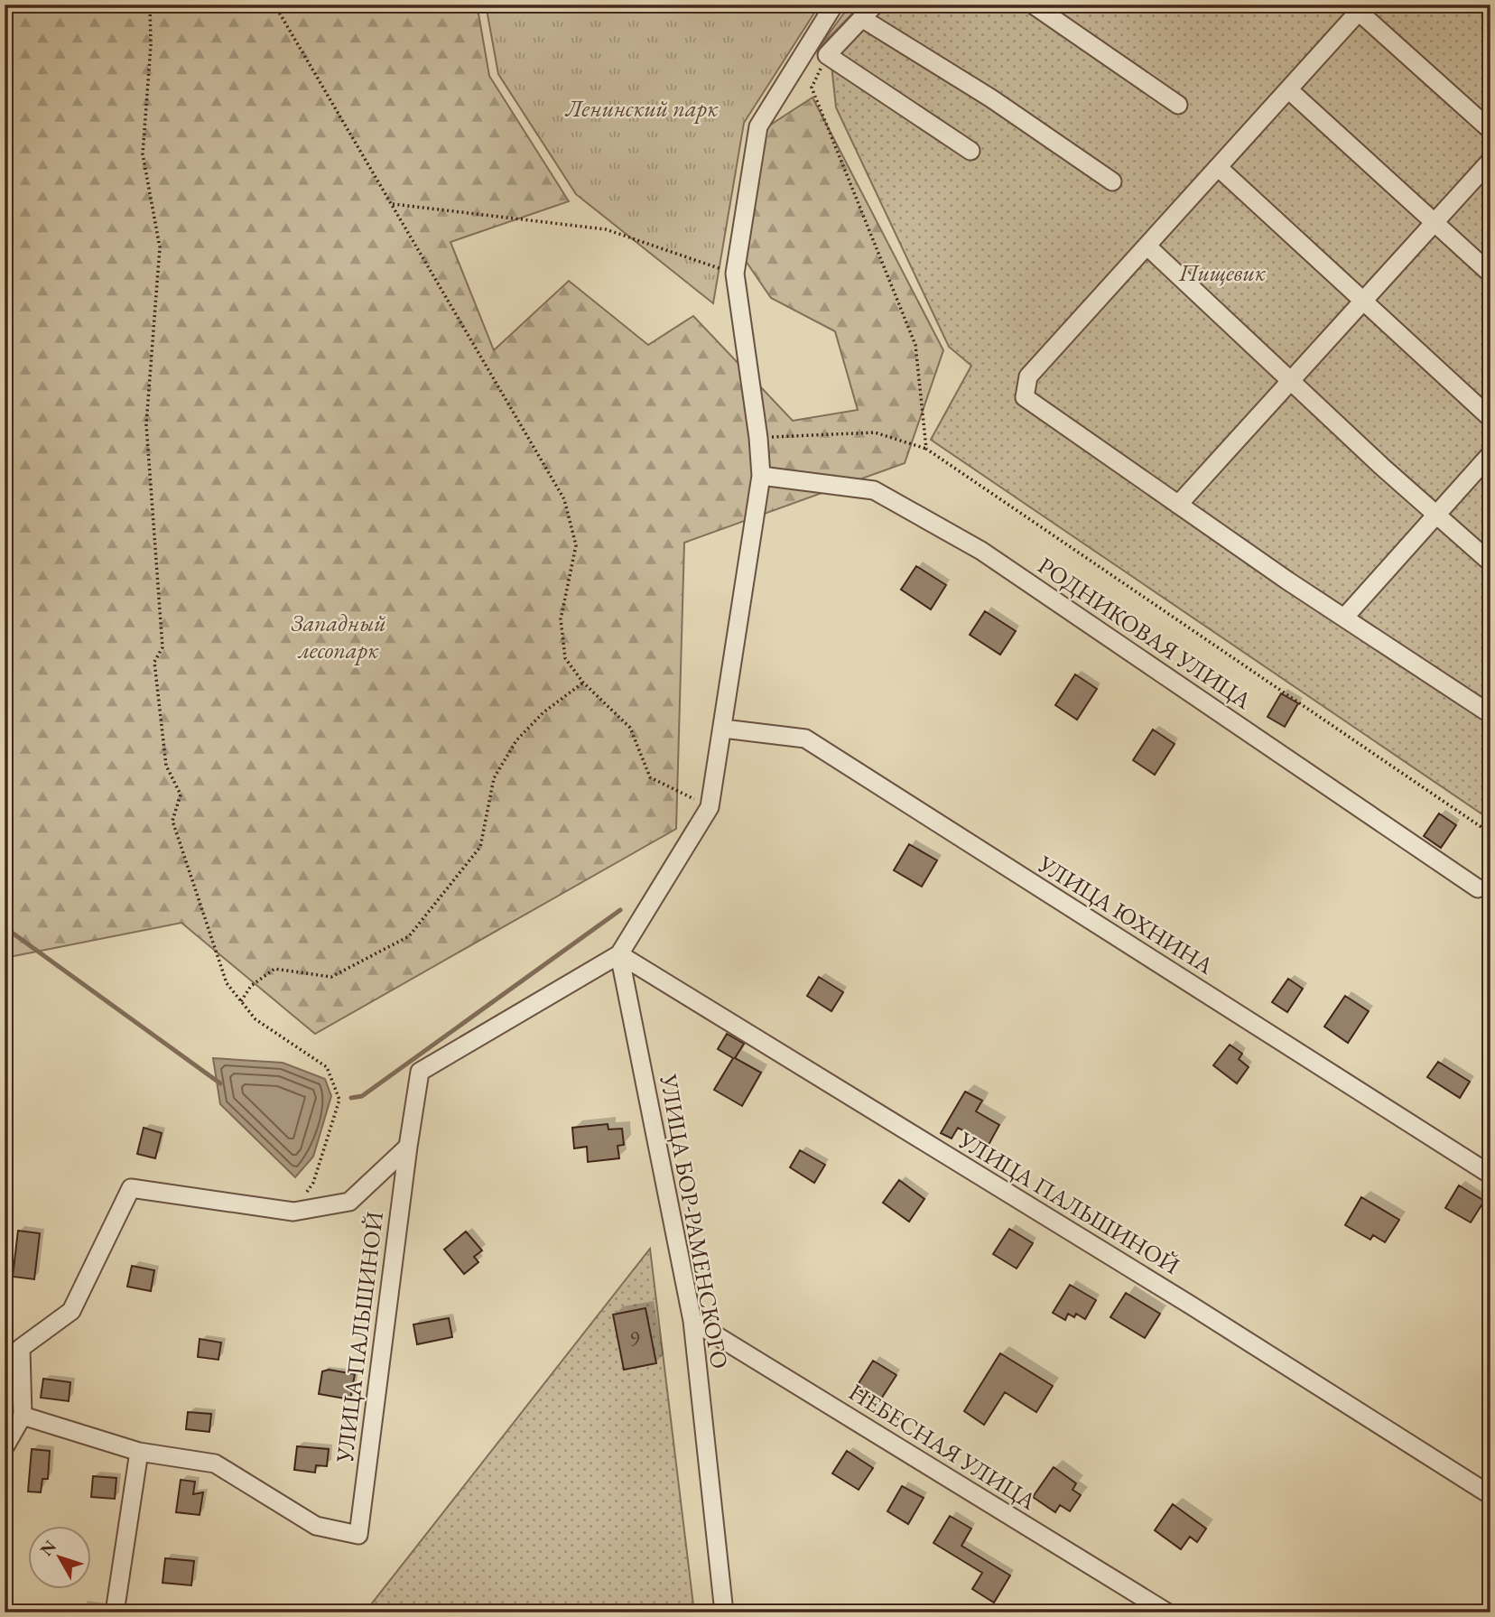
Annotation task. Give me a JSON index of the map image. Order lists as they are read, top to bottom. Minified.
{"streets":{"street":["РОДНИКОВАЯ УЛИЦА","УЛИЦА ЮХНИНА","УЛИЦА ПАЛЬШИНОЙ","УЛИЦА БОР-РАМЕНСКОГО","НЕБЕСНАЯ УЛИЦА"]},"crossings":[["УЛИЦА ПАЛЬШИНОЙ","УЛИЦА БОР-РАМЕНСКОГО"],["УЛИЦА БОР-РАМЕНСКОГО","НЕБЕСНАЯ УЛИЦА"]],"parks":["Ленинский парк","Пищевик","Западный лесопарк"],"house_numbers":["9"],"north":"top left"}
